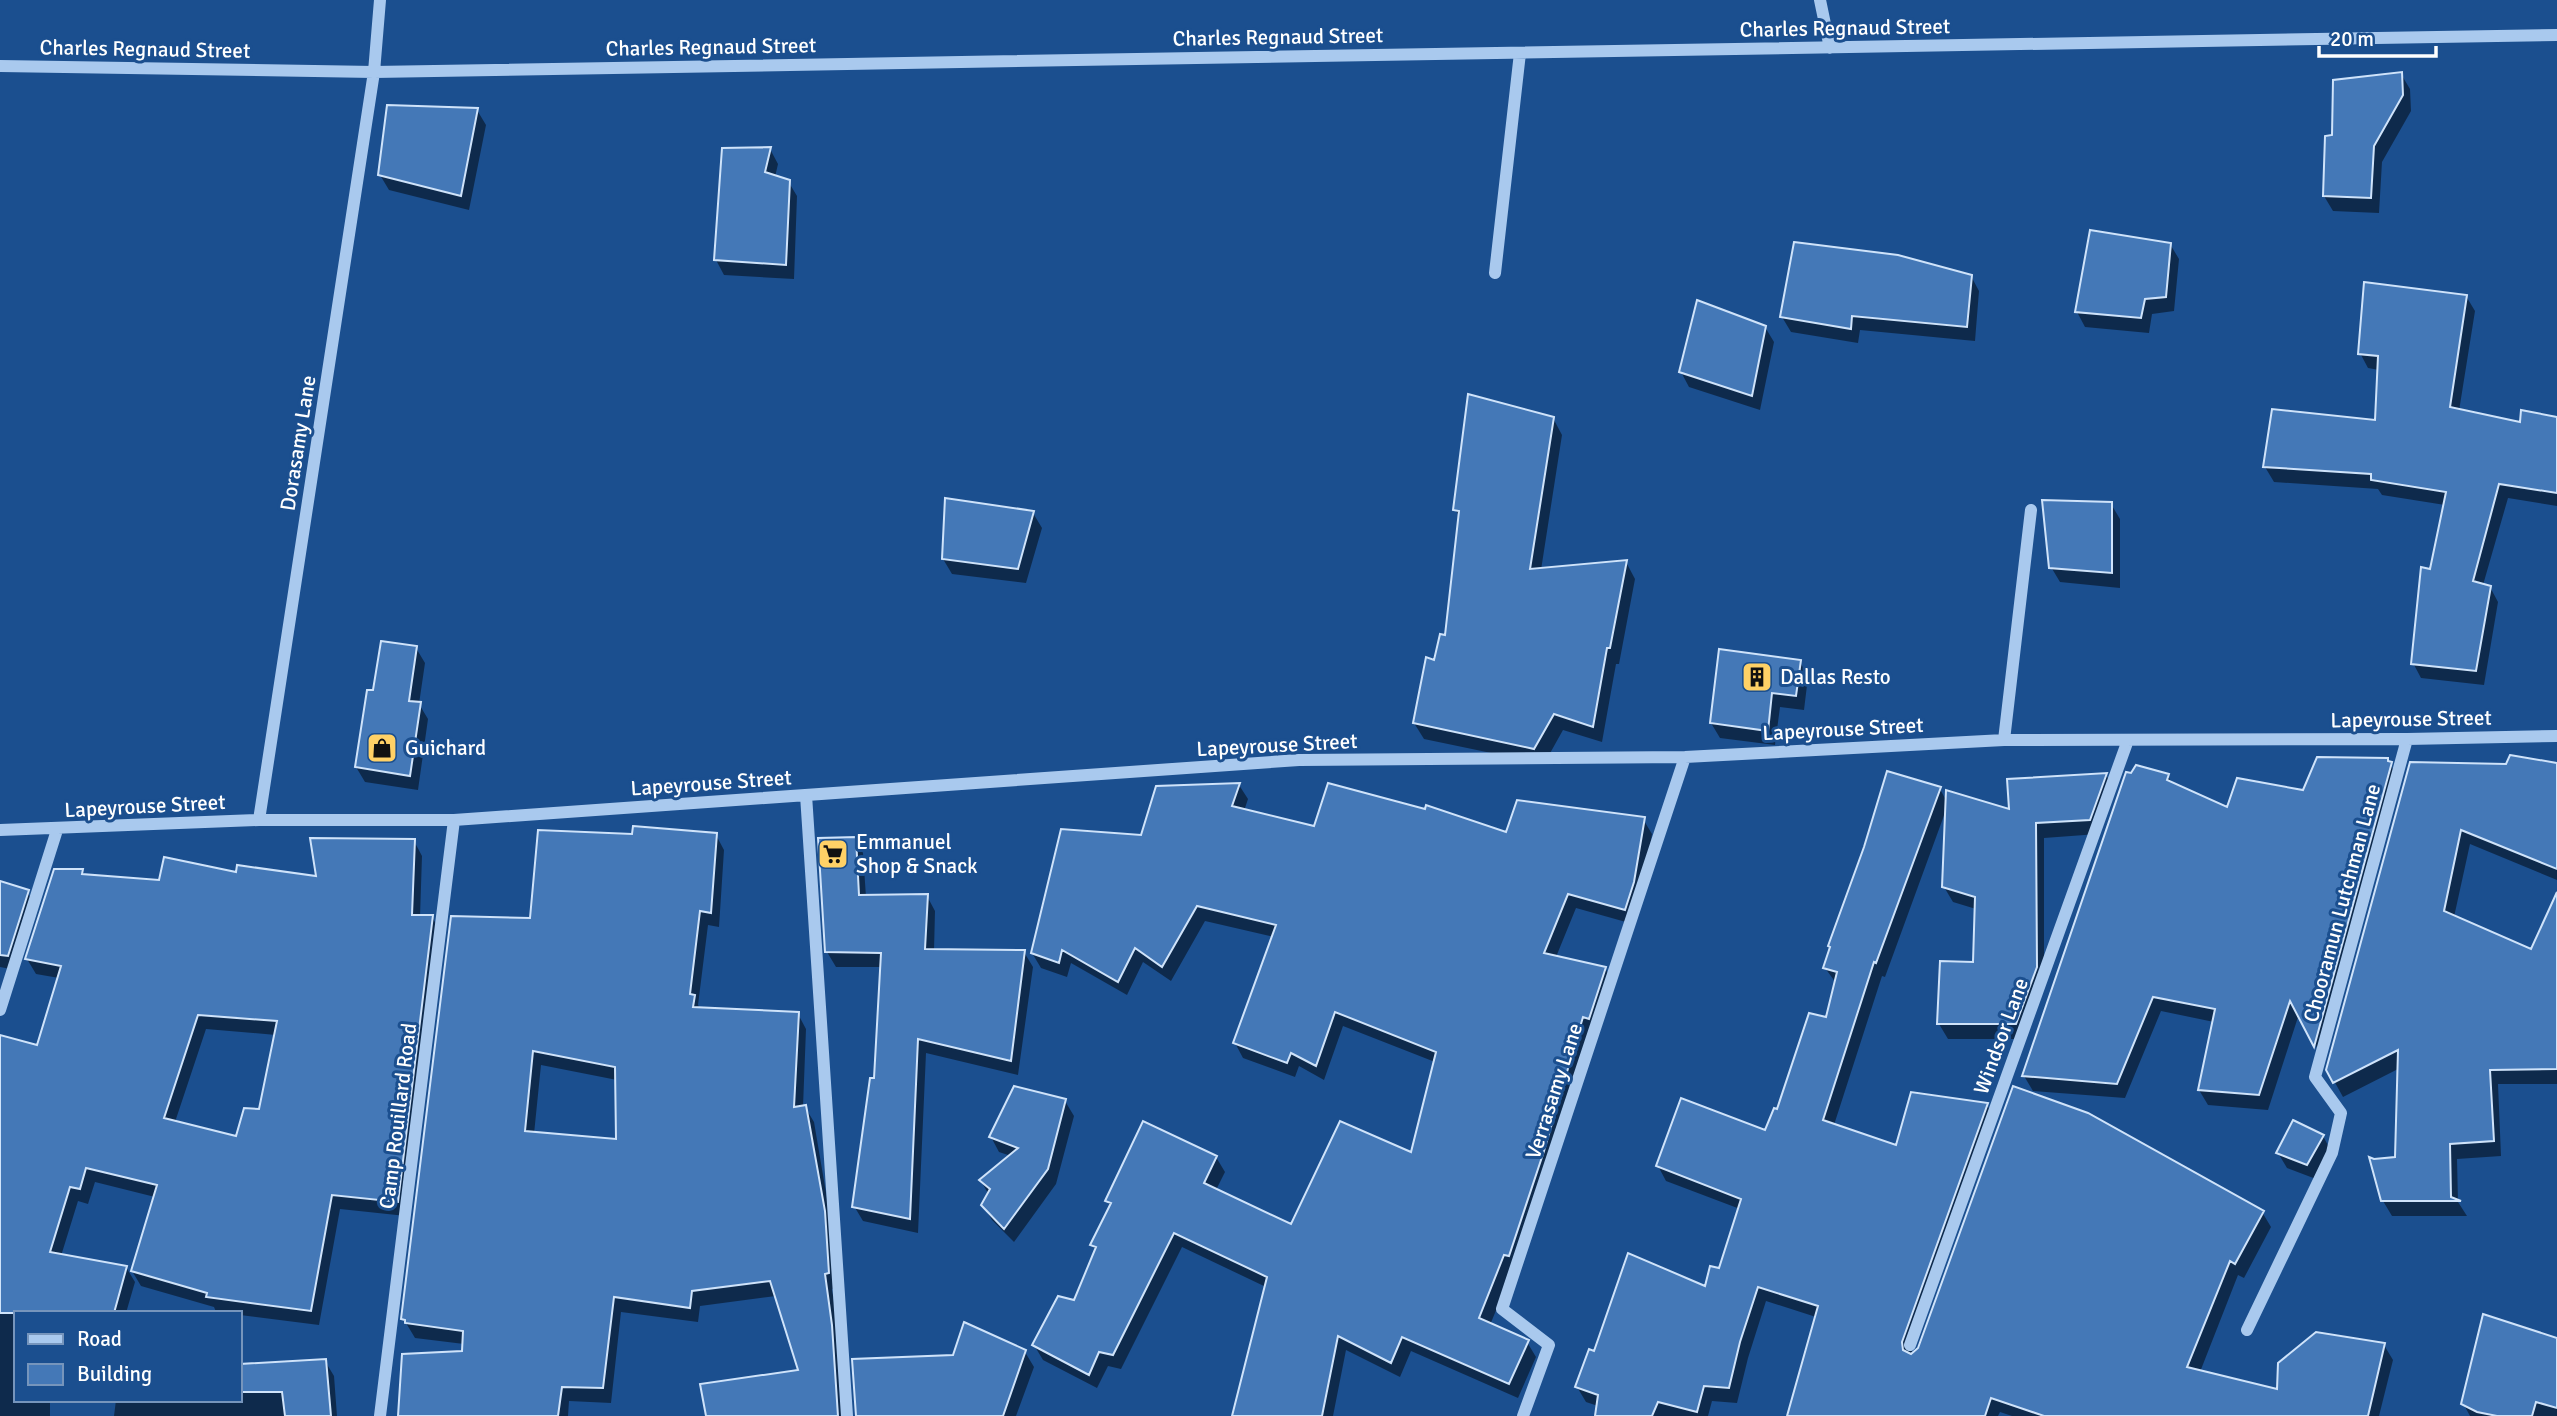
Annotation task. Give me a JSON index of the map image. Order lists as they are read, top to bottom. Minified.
{"streets":{"street":["Charles Regnaud Street","Dorasamy Lane","Lapeyrouse Street","Chooramun Lutchman Lane","Windsor Lane","Verrasamy Lane","Camp Rouillard Road"]},"crossings":[["Charles Regnaud Street","Dorasamy Lane"],["Dorasamy Lane","Lapeyrouse Street"],["Lapeyrouse Street","Chooramun Lutchman Lane"],["Lapeyrouse Street","Windsor Lane"],["Lapeyrouse Street","Verrasamy Lane"],["Lapeyrouse Street","Camp Rouillard Road"]],"places":{"building":["Dallas Resto"],"shop":["Guichard"],"supermarket":["Emmanuel Shop & Snack"]},"legend":["Road","Building"],"scale_bar":"20 m"}
